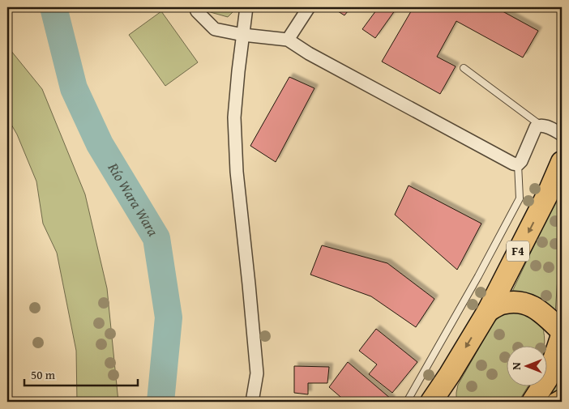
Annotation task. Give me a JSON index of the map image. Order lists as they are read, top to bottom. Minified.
{"streets":{"highway":["F4"]},"water":["Río Wara Wara"],"scale_bar":"50 m","north":"left"}
